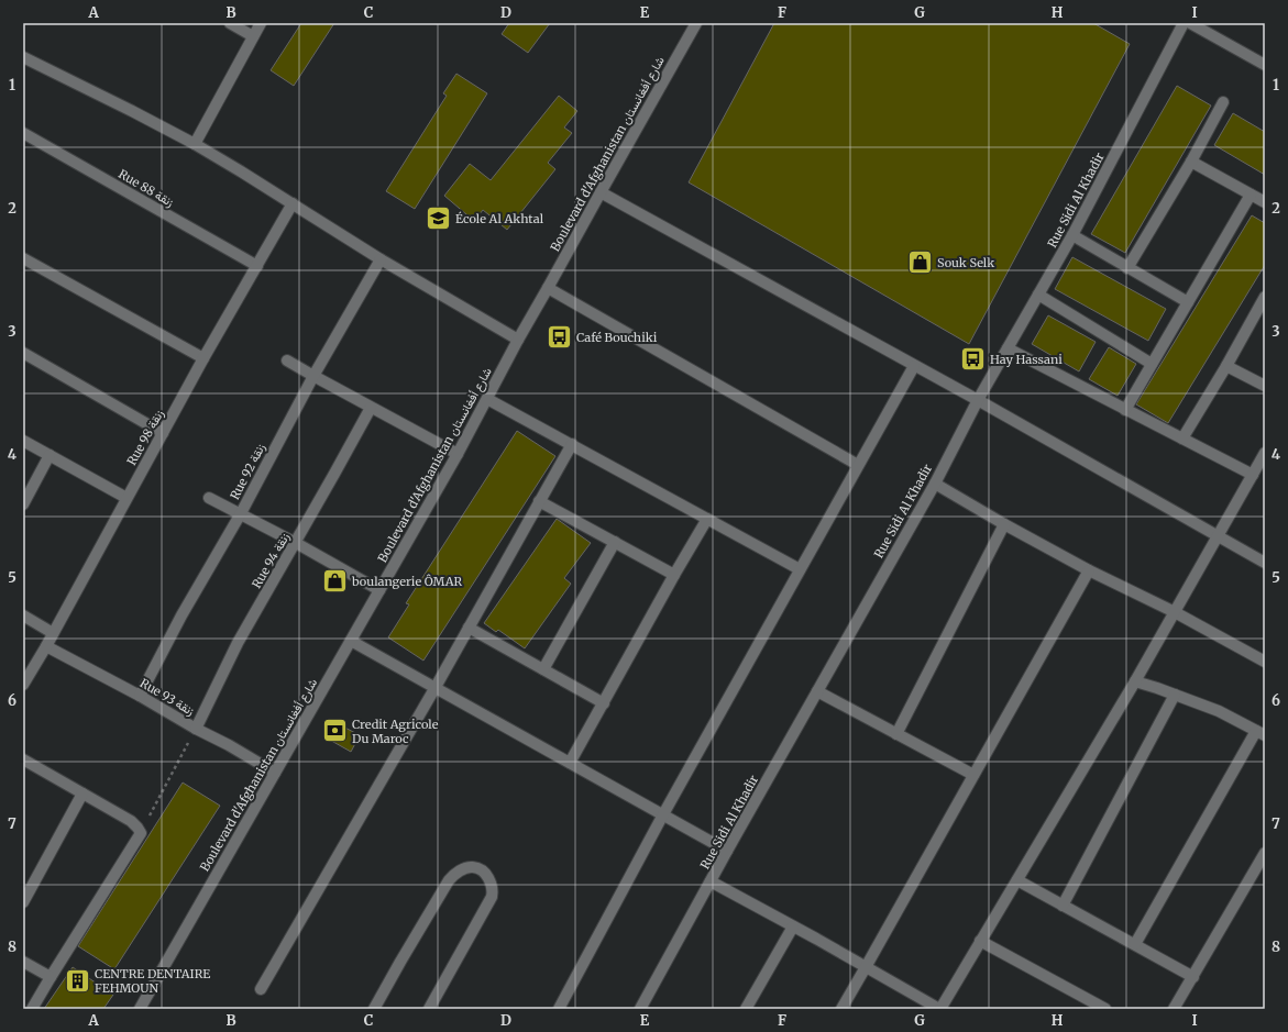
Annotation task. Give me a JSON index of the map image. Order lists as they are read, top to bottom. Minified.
{"streets":{"street":["Boulevard d'Afghanistan شارع أفغانستان","Rue 88 زنقة","Rue Sidi Al Khadir","Rue 98 زنقة","Rue 92 زنقة","Rue 94 زنقة","Rue 93 زنقة"]},"crossings":[["Boulevard d'Afghanistan شارع أفغانستان","Rue 93 زنقة"],["Rue 88 زنقة","Rue 98 زنقة"],["Rue 98 زنقة","Rue 93 زنقة"],["Rue 92 زنقة","Rue 93 زنقة"],["Rue 94 زنقة","Rue 93 زنقة"]],"places":{"school or university":["École Al Akhtal"],"shop":["Souk Selk","boulangerie ÔMAR"],"bus stop":["Café Bouchiki","Hay Hassani"],"bank":["Credit Agricole Du Maroc"],"building":["CENTRE DENTAIRE FEHMOUN"]},"grid":{"columns":["A","B","C","D","E","F","G","H","I"],"rows":["1","2","3","4","5","6","7","8"]}}
